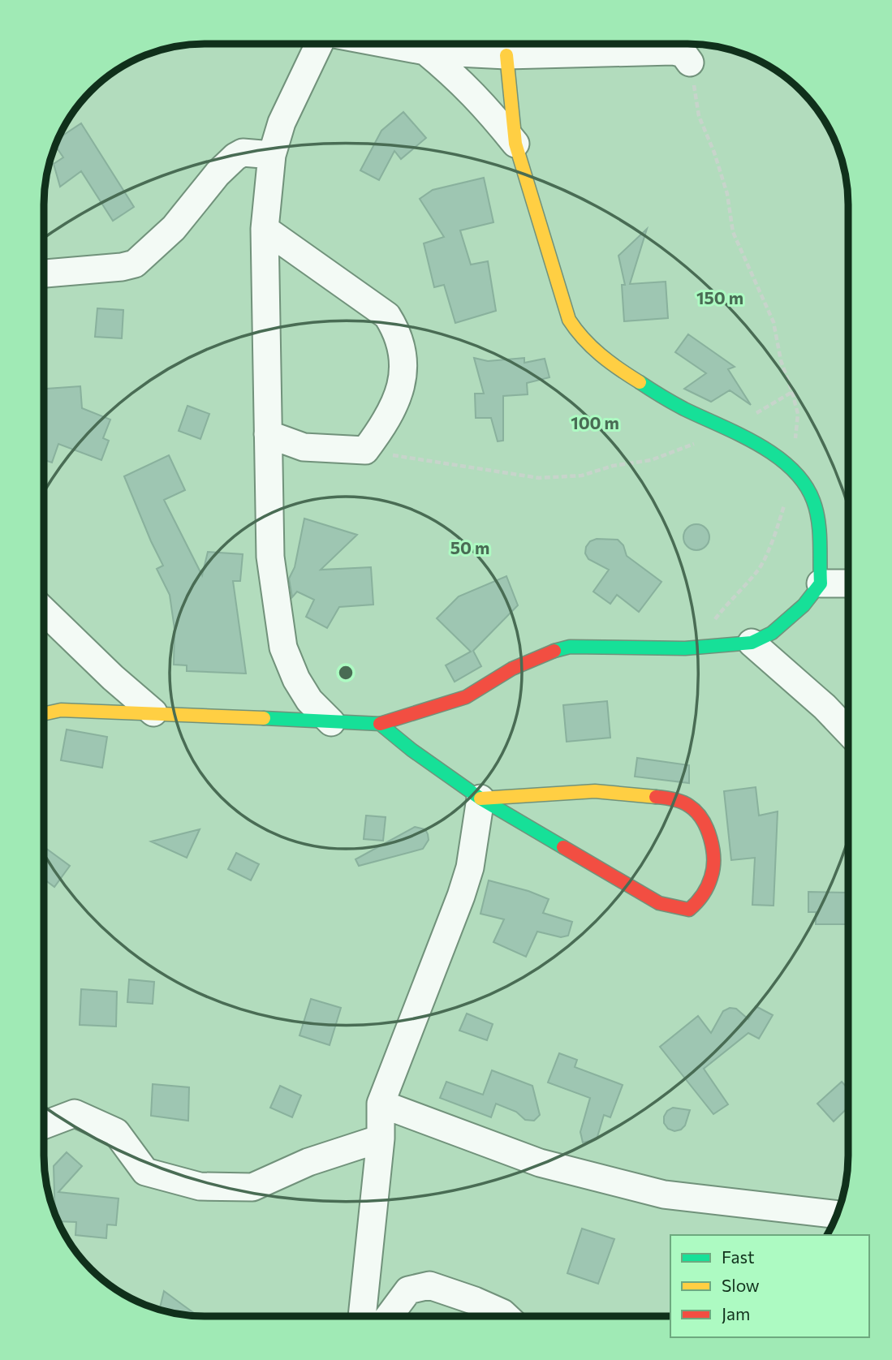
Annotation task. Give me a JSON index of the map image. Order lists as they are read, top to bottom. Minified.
{"legend":["Fast","Slow","Jam"],"rings":["150 m","100 m","50 m"]}
